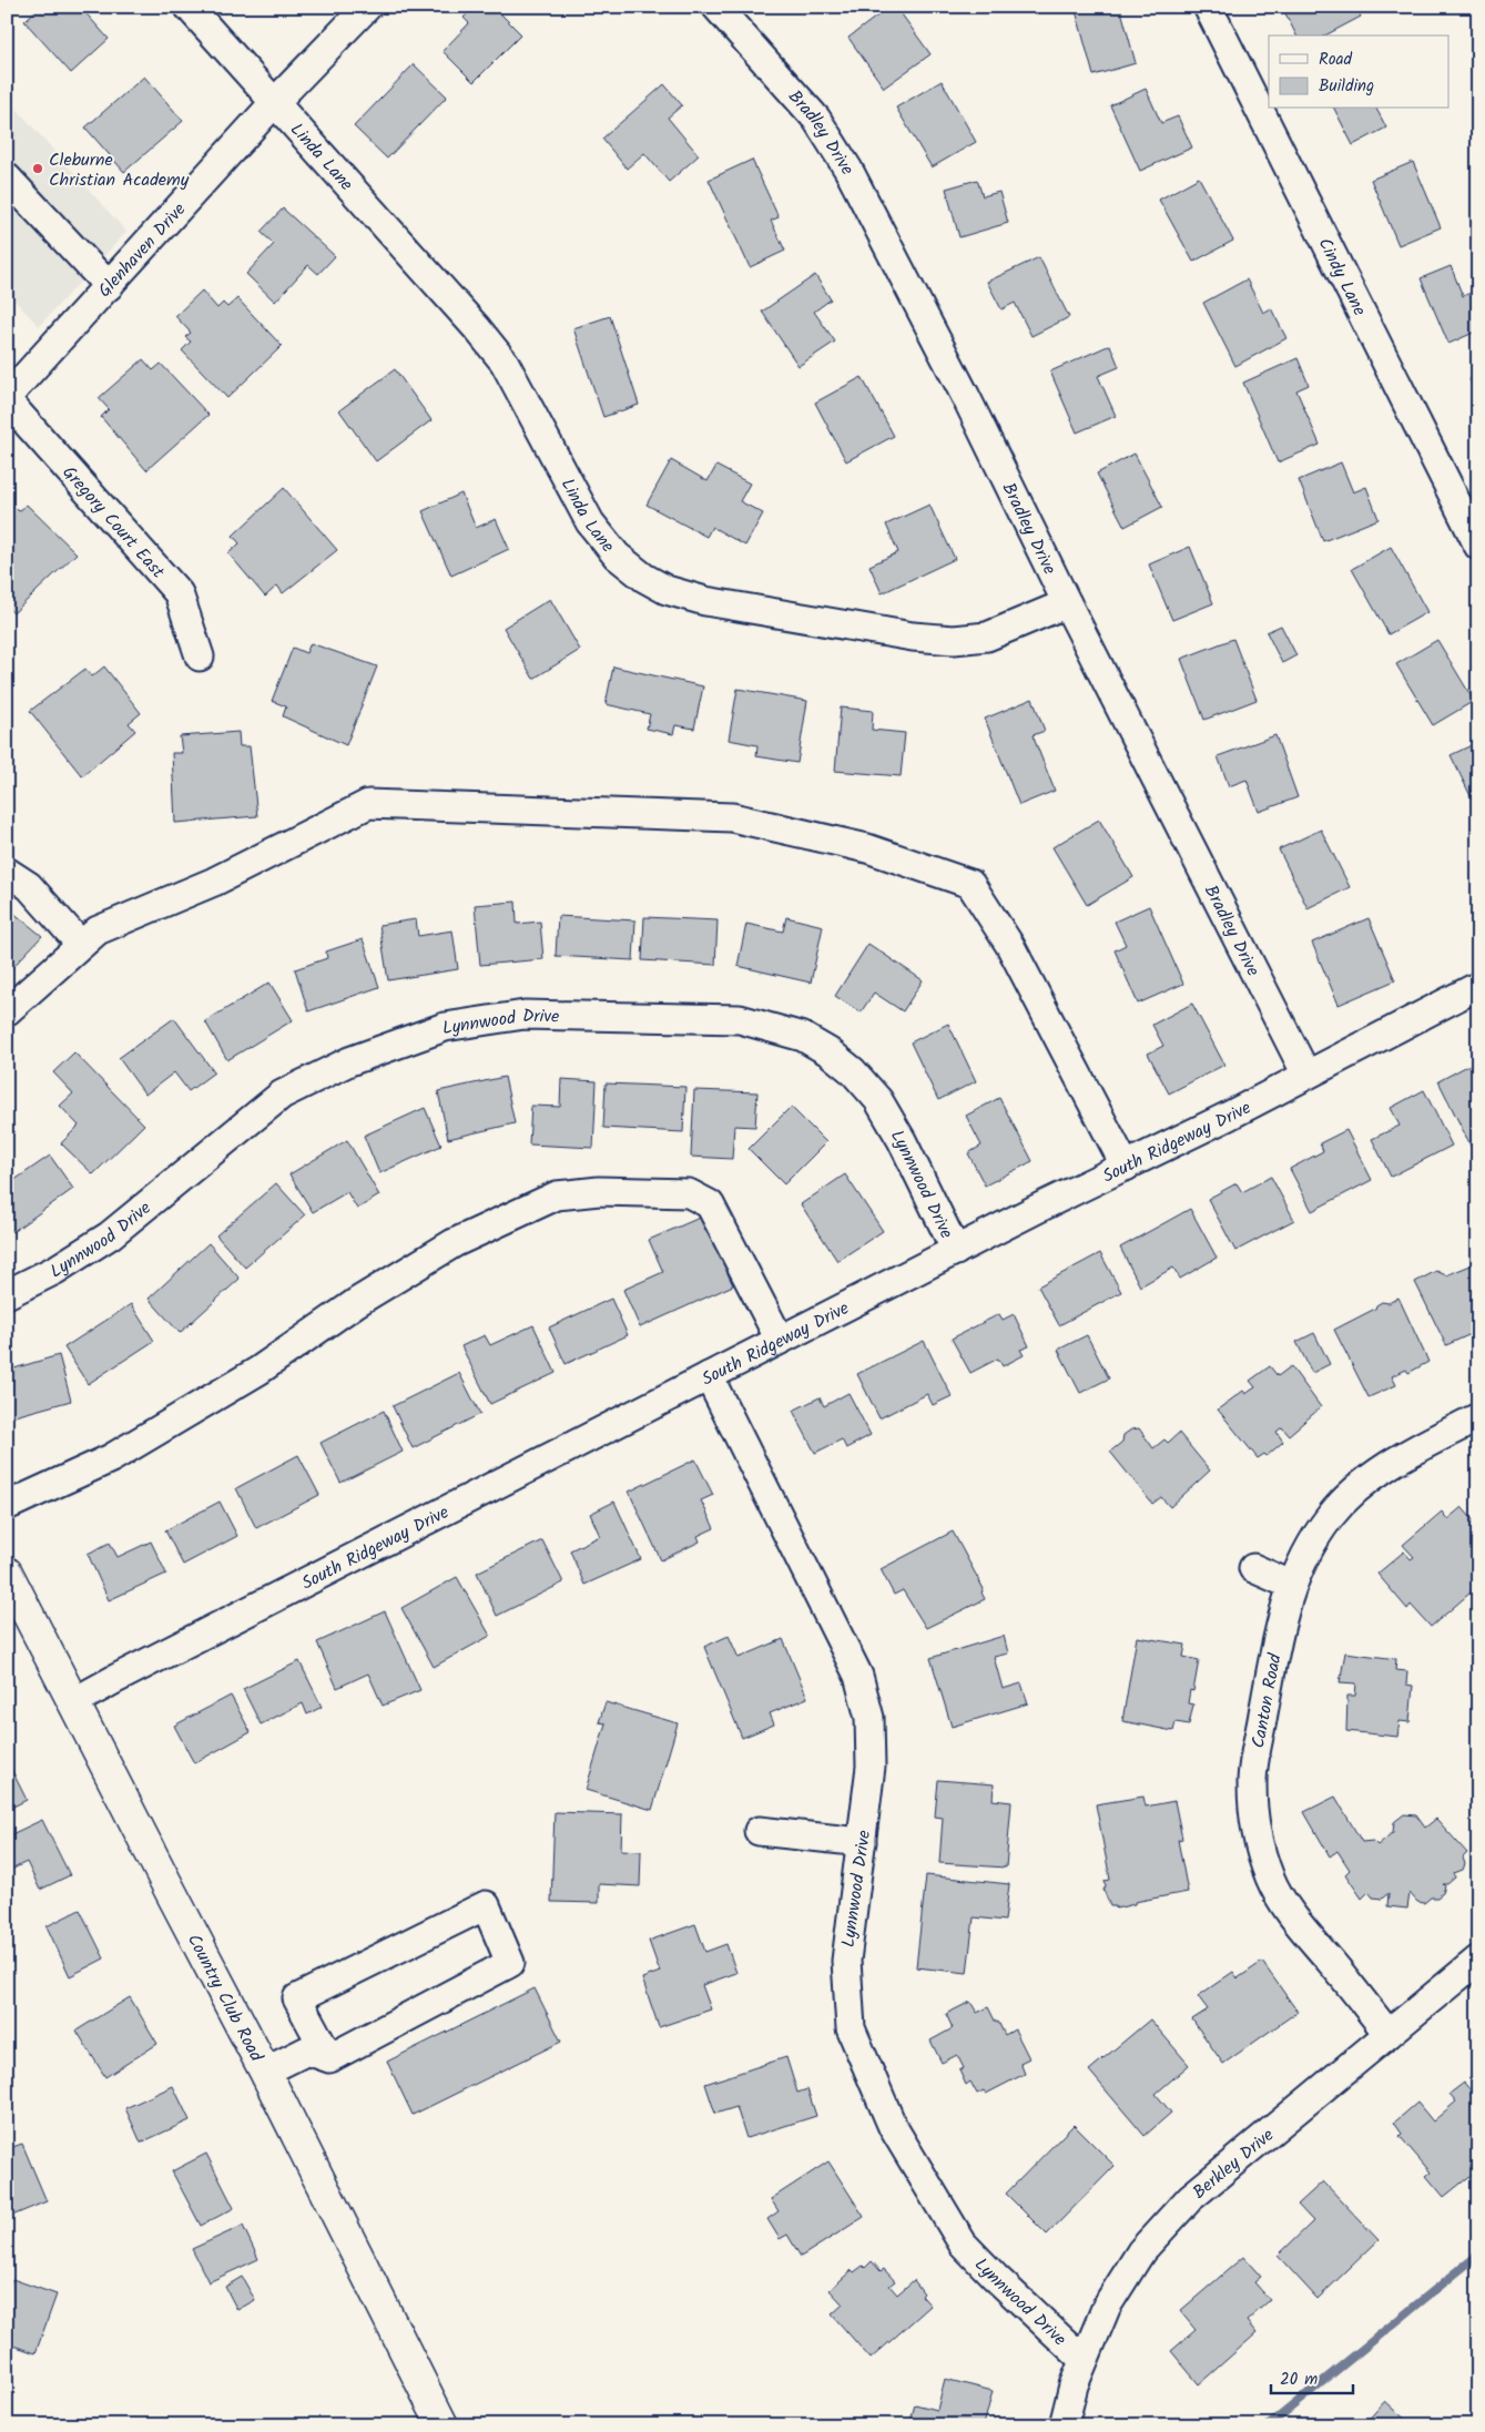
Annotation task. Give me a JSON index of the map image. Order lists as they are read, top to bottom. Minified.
{"streets":{"main road":["Country Club Road"],"street":["Bradley Drive","Linda Lane","Glenhaven Drive","Cindy Lane","Gregory Court East","Lynnwood Drive","South Ridgeway Drive","Canton Road","Berkley Drive"]},"crossings":[["Bradley Drive","Linda Lane"],["Bradley Drive","South Ridgeway Drive"],["Linda Lane","Glenhaven Drive"],["Glenhaven Drive","Gregory Court East"],["Lynnwood Drive","South Ridgeway Drive"],["Lynnwood Drive","Berkley Drive"],["South Ridgeway Drive","Country Club Road"],["Canton Road","Berkley Drive"]],"places":["Cleburne Christian Academy"],"legend":["Road","Building"],"scale_bar":"20 m"}
